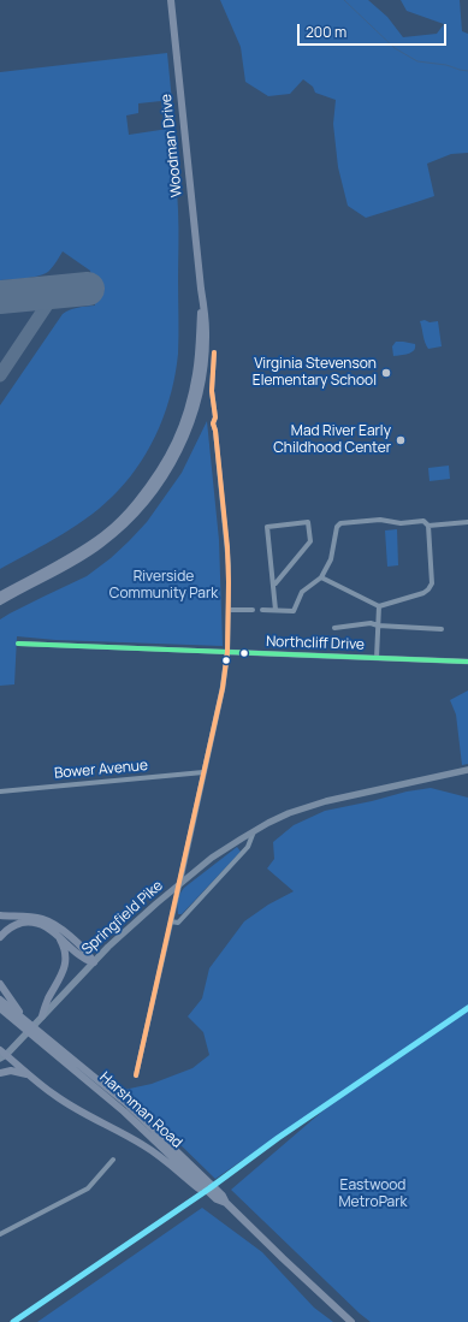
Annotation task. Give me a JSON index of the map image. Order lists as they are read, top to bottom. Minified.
{"streets":{"main road":["Woodman Drive","Springfield Pike","Harshman Road"],"street":["Northcliff Drive","Bower Avenue"]},"parks":["Riverside Community Park","Eastwood MetroPark"],"places":["Virginia Stevenson Elementary School","Mad River Early Childhood Center"],"scale_bar":"200 m"}
